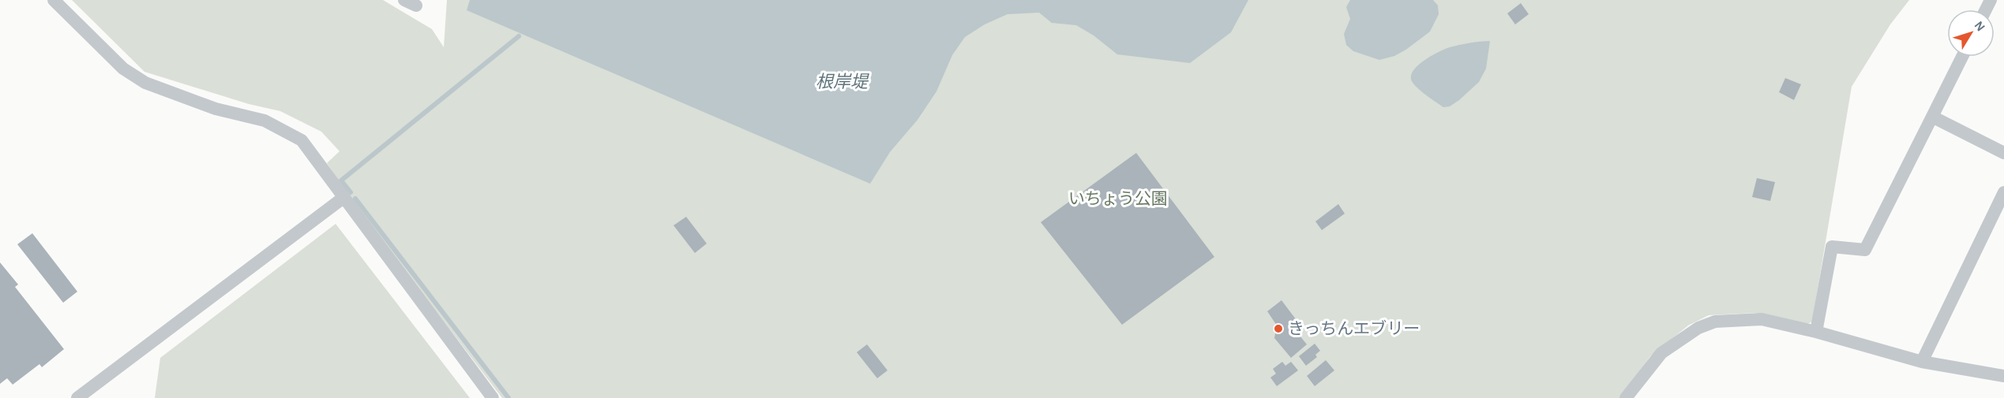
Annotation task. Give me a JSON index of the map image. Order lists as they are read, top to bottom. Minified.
{"water":["根岸堤"],"parks":["いちょう公園"],"places":["きっちんエブリー"],"north":"top right"}
